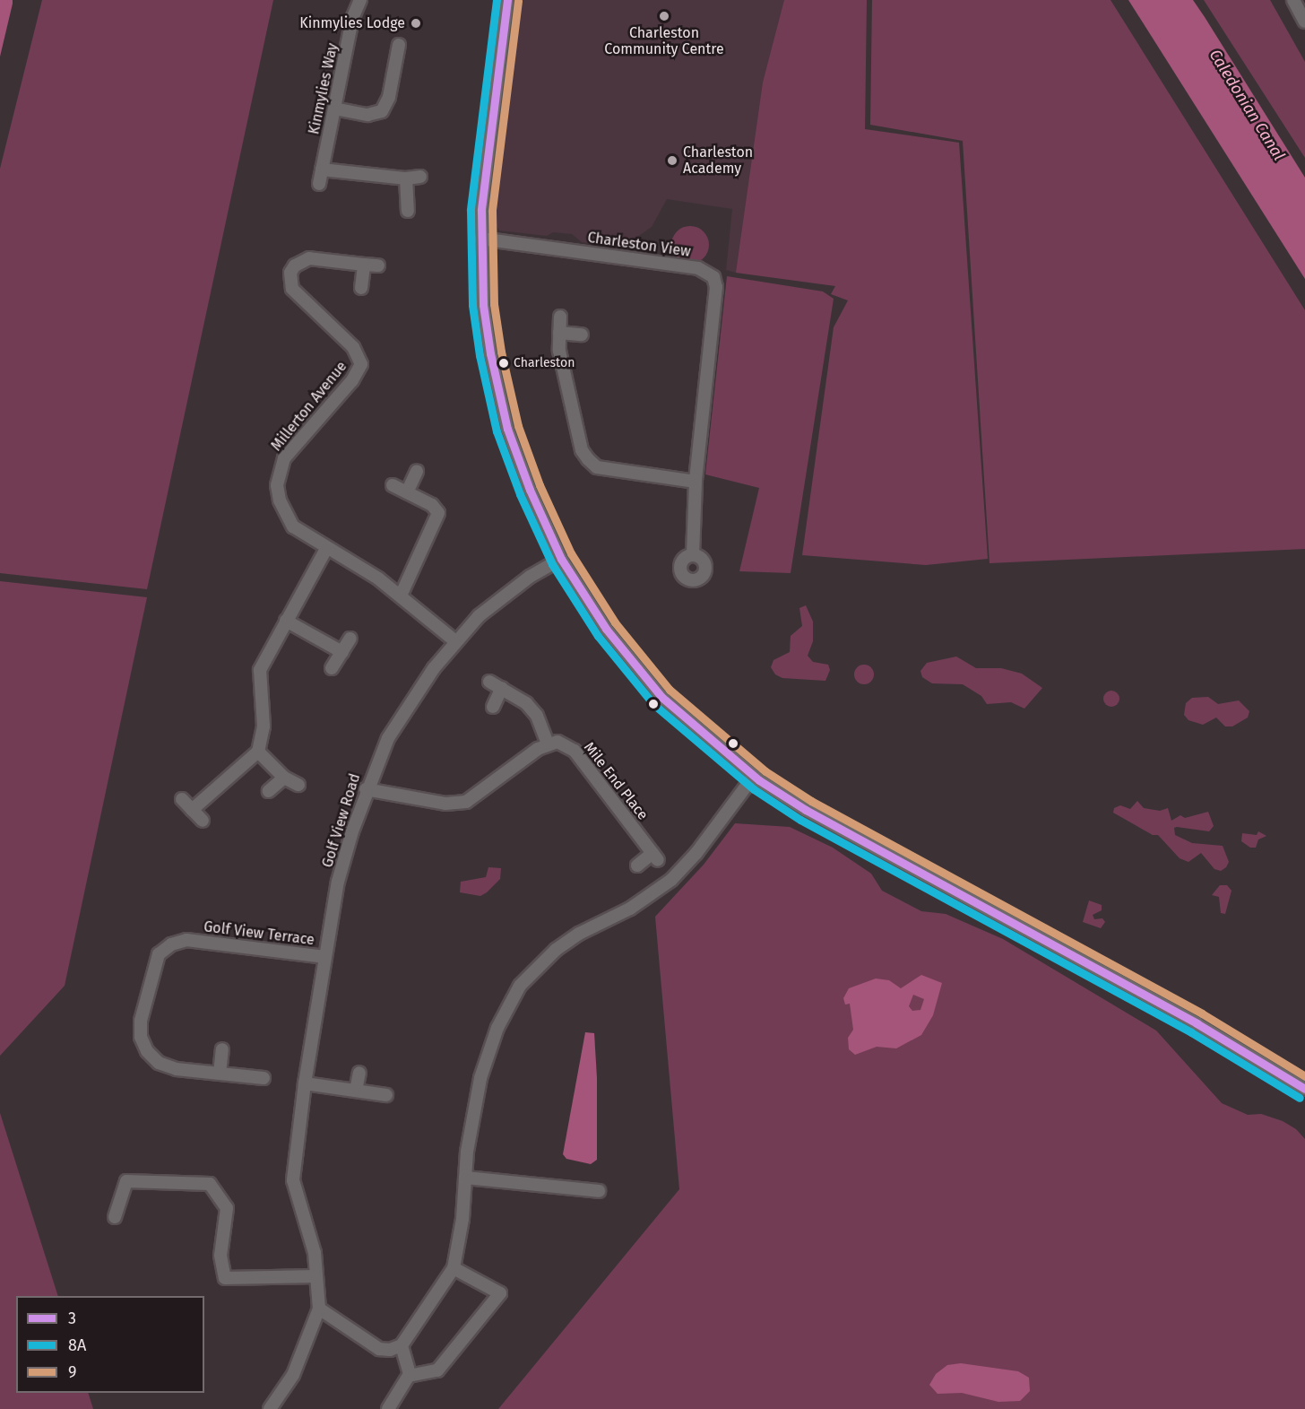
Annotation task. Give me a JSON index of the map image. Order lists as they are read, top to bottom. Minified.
{"streets":{"street":["Kinmylies Way","Charleston View","Millerton Avenue","Mile End Place","Golf View Road","Golf View Terrace"]},"crossings":[["Millerton Avenue","Golf View Road"],["Golf View Road","Golf View Terrace"]],"water":["Caledonian Canal"],"places":["Charleston Community Centre","Kinmylies Lodge","Charleston Academy","Charleston"],"lines":["transit line 3","transit line 8A","transit line 9"],"legend":["3","8A","9"]}
